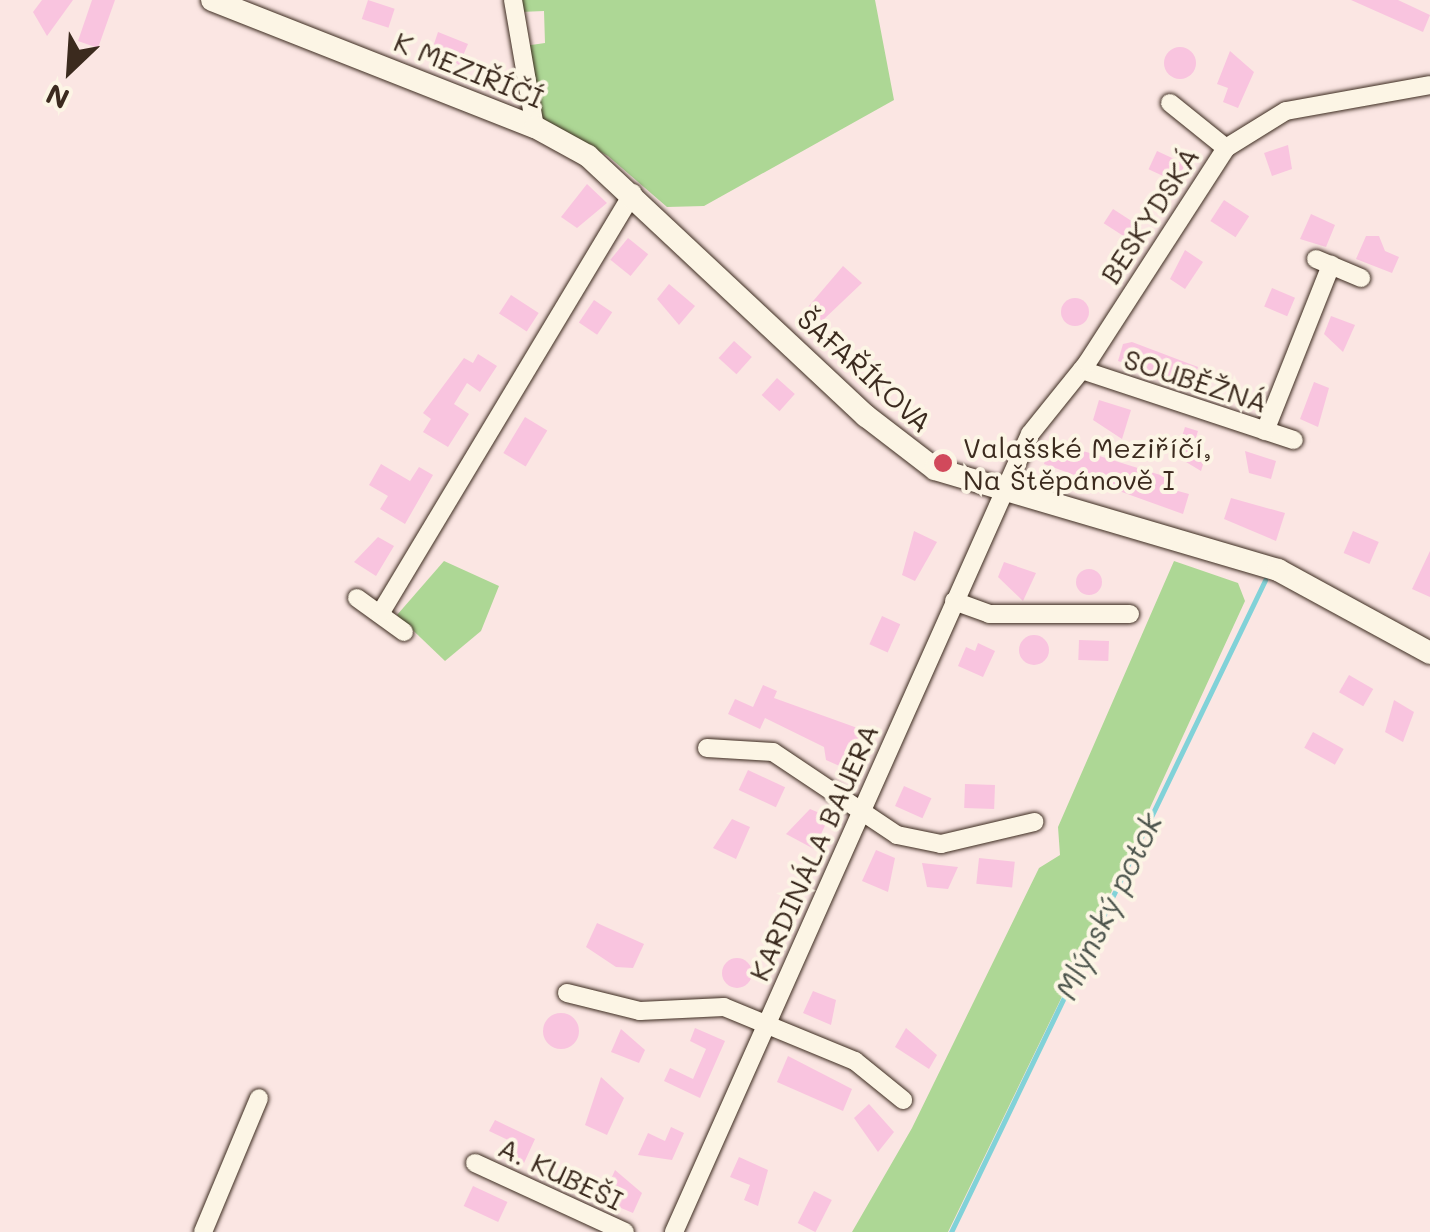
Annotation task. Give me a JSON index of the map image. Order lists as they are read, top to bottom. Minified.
{"streets":{"street":["K MEZIŘÍČÍ","BESKYDSKÁ","ŠAFAŘÍKOVA","SOUBĚŽNÁ","KARDINÁLA BAUERA","A. KUBEŠI"]},"crossings":[["K MEZIŘÍČÍ","ŠAFAŘÍKOVA"],["BESKYDSKÁ","ŠAFAŘÍKOVA"],["BESKYDSKÁ","SOUBĚŽNÁ"],["BESKYDSKÁ","KARDINÁLA BAUERA"],["ŠAFAŘÍKOVA","KARDINÁLA BAUERA"]],"water":["Mlýnský potok"],"places":["Valašské Meziříčí, Na Štěpánově I"],"north":"bottom left"}
